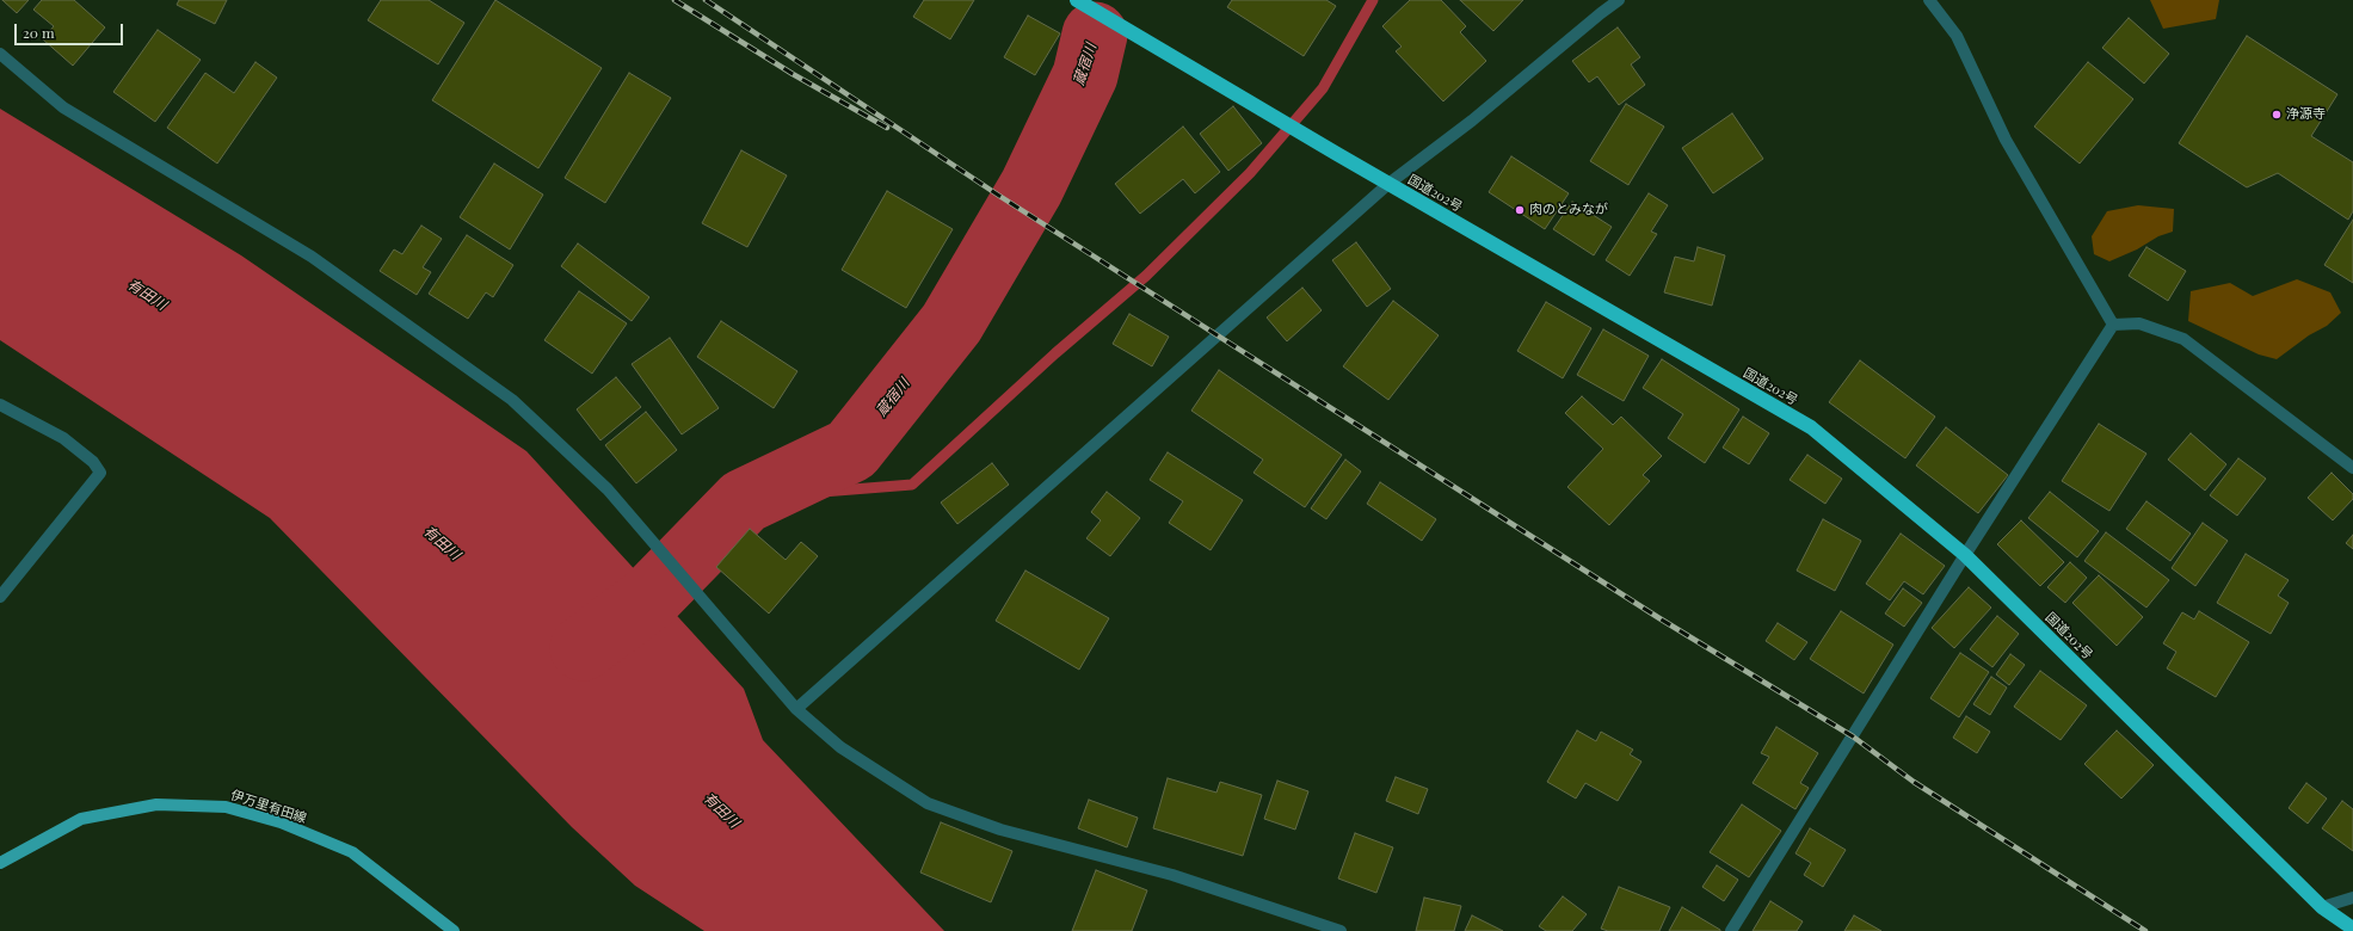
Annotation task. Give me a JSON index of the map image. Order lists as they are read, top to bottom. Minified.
{"streets":{"highway":["国道202号"],"main road":["伊万里有田線"]},"water":["蔵宿川","有田川"],"places":["浄源寺","肉のとみなが"],"scale_bar":"20 m"}
